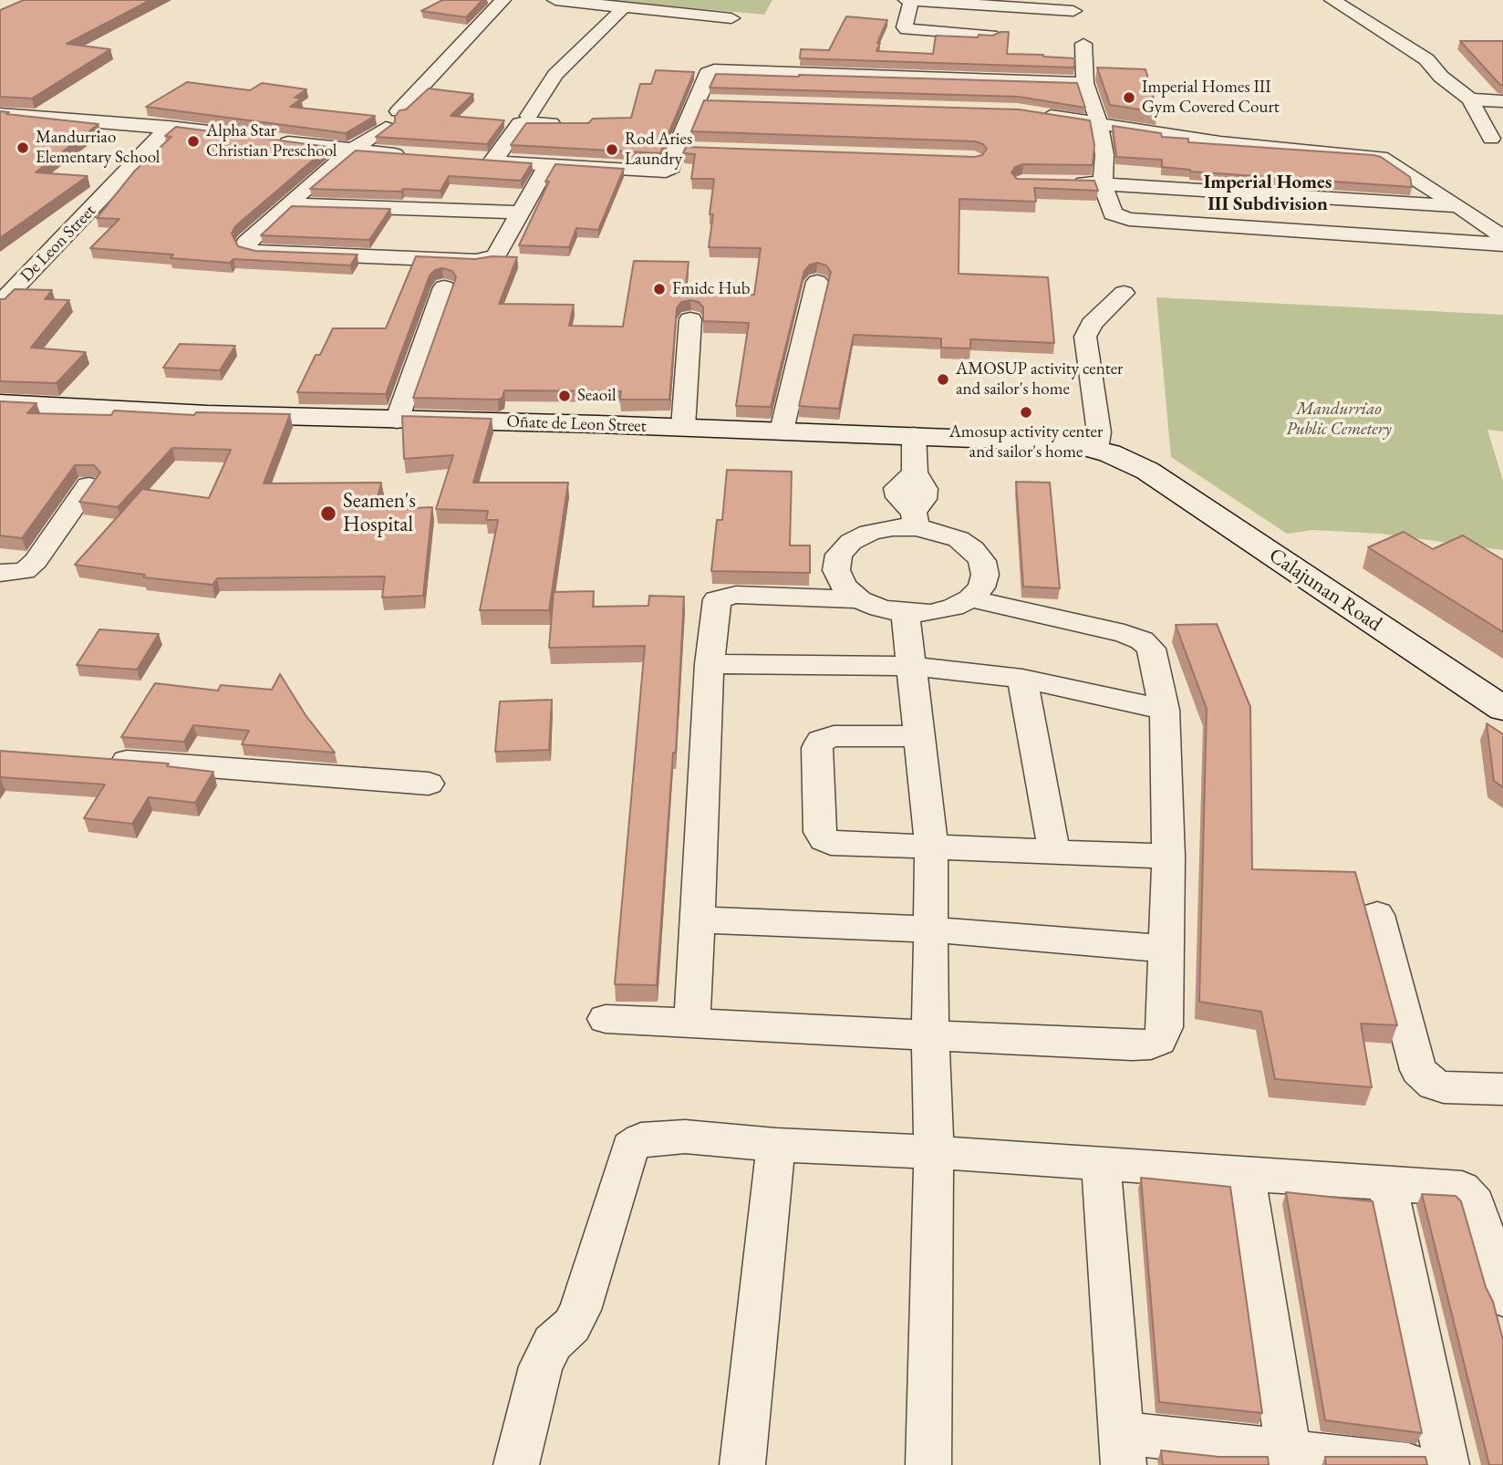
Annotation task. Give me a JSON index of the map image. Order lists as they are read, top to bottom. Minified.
{"streets":{"main road":["Oñate de Leon Street","Calajunan Road"],"street":["De Leon Street"]},"crossings":[["Oñate de Leon Street","Calajunan Road"]],"districts":["Imperial Homes III Subdivision"],"parks":["Mandurriao Public Cemetery"],"places":["Imperial Homes III Gym Covered Court","Alpha Star Christian Preschool","Mandurriao Elementary School","Rod Aries Laundry","Fmidc Hub","AMOSUP activity center and sailor's home","Seaoil","Amosup activity center and sailor's home","Seamen's Hospital"]}
